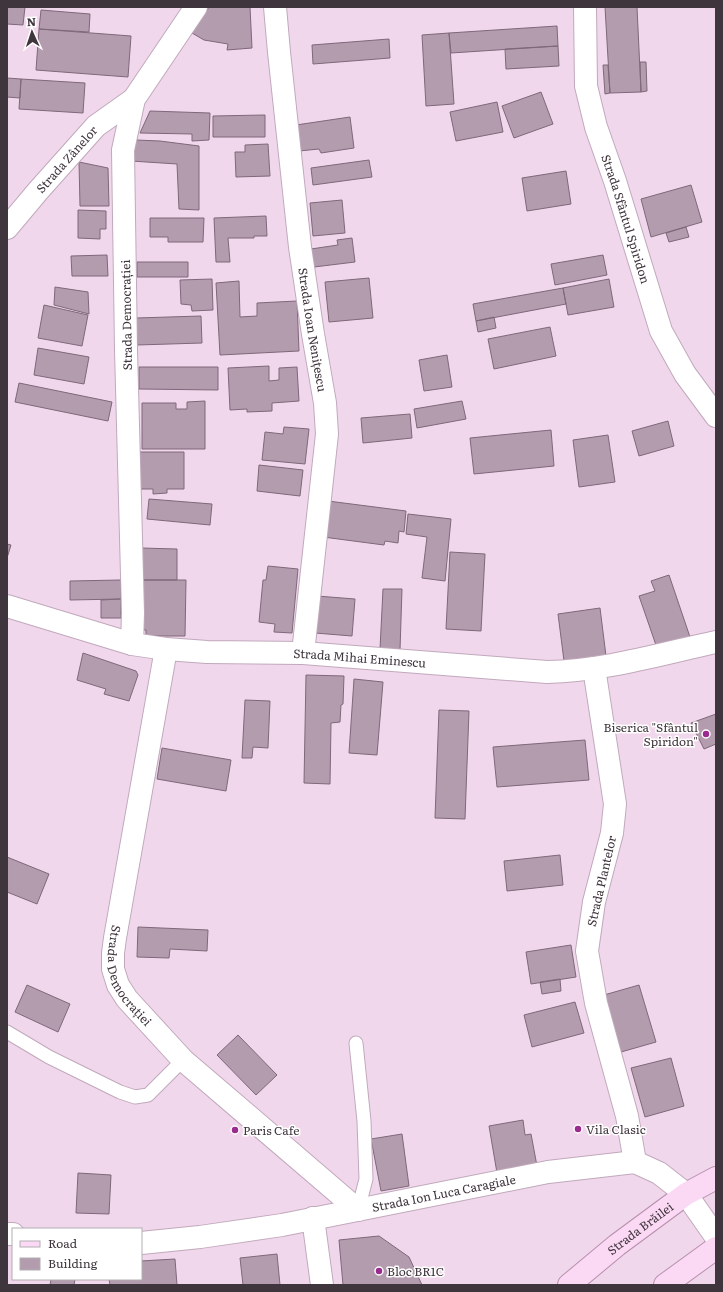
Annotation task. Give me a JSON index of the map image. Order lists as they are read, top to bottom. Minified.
{"streets":{"main road":["Strada Brăilei"],"street":["Strada Zânelor","Strada Sfântul Spiridon","Strada Democrației","Strada Ioan Nenițescu","Strada Mihai Eminescu","Strada Plantelor","Strada Ion Luca Caragiale"]},"crossings":[["Strada Zânelor","Strada Democrației"],["Strada Democrației","Strada Mihai Eminescu"],["Strada Democrației","Strada Ion Luca Caragiale"],["Strada Ioan Nenițescu","Strada Mihai Eminescu"],["Strada Mihai Eminescu","Strada Plantelor"],["Strada Plantelor","Strada Ion Luca Caragiale"]],"places":["Biserica \"Sfântul Spiridon\"","Vila Clasic","Paris Cafe","Bloc BR1C"],"legend":["Road","Building"],"north":"top"}
